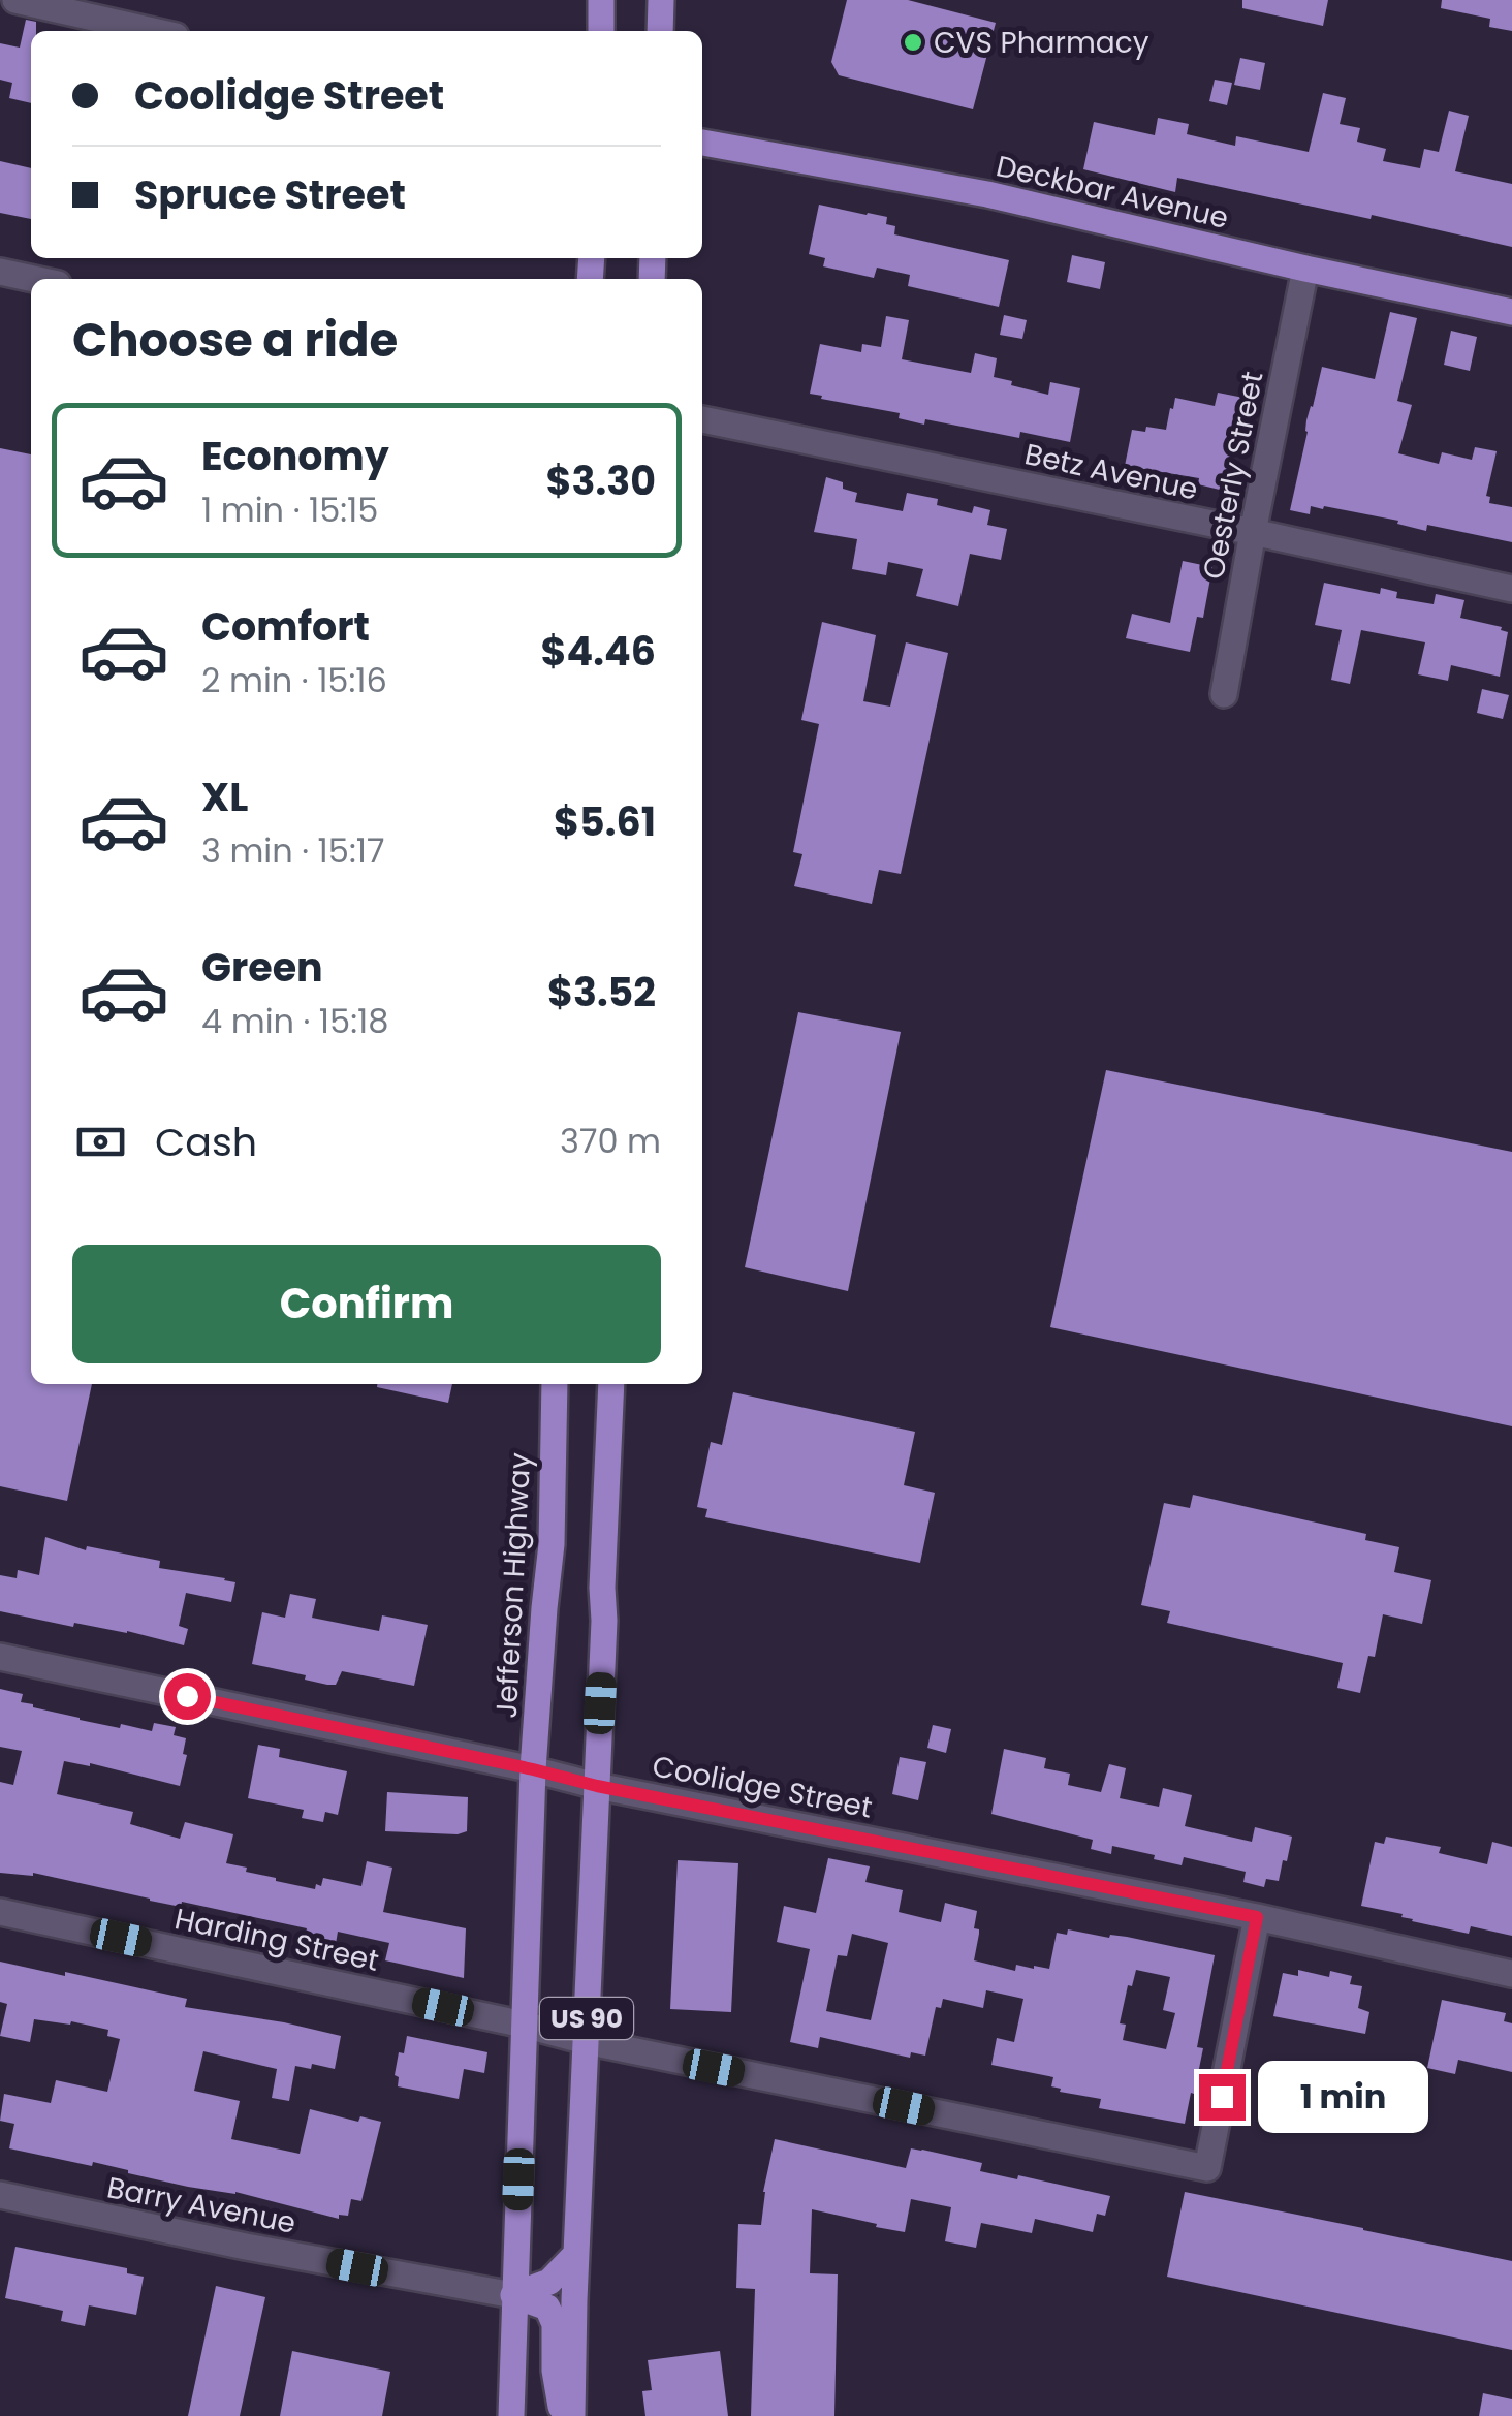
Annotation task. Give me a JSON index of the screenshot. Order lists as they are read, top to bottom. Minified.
{"streets":{"main road":["Deckbar Avenue","Jefferson Highway","US 90"],"street":["Betz Avenue","Oesterly Street","Coolidge Street","Harding Street","Barry Avenue"]},"crossings":[["Deckbar Avenue","Oesterly Street"],["Betz Avenue","Oesterly Street"],["Jefferson Highway","Coolidge Street"],["Jefferson Highway","Harding Street"],["Jefferson Highway","Barry Avenue"],["Coolidge Street","Harding Street"],["Coolidge Street","US 90"],["Harding Street","US 90"]],"places":["CVS Pharmacy"],"page":{"banner":["Coolidge Street","Spruce Street"],"heading":"Choose a ride","list":[{"name":"Economy","note":"1 min · 15:15","value":"$3.30"},{"name":"Comfort","note":"2 min · 15:16","value":"$4.46"},{"name":"XL","note":"3 min · 15:17","value":"$5.61"},{"name":"Green","note":"4 min · 15:18","value":"$3.52"}],"pay":["Cash","370 m"],"buttons":"Confirm","bubble":"1 min"}}
